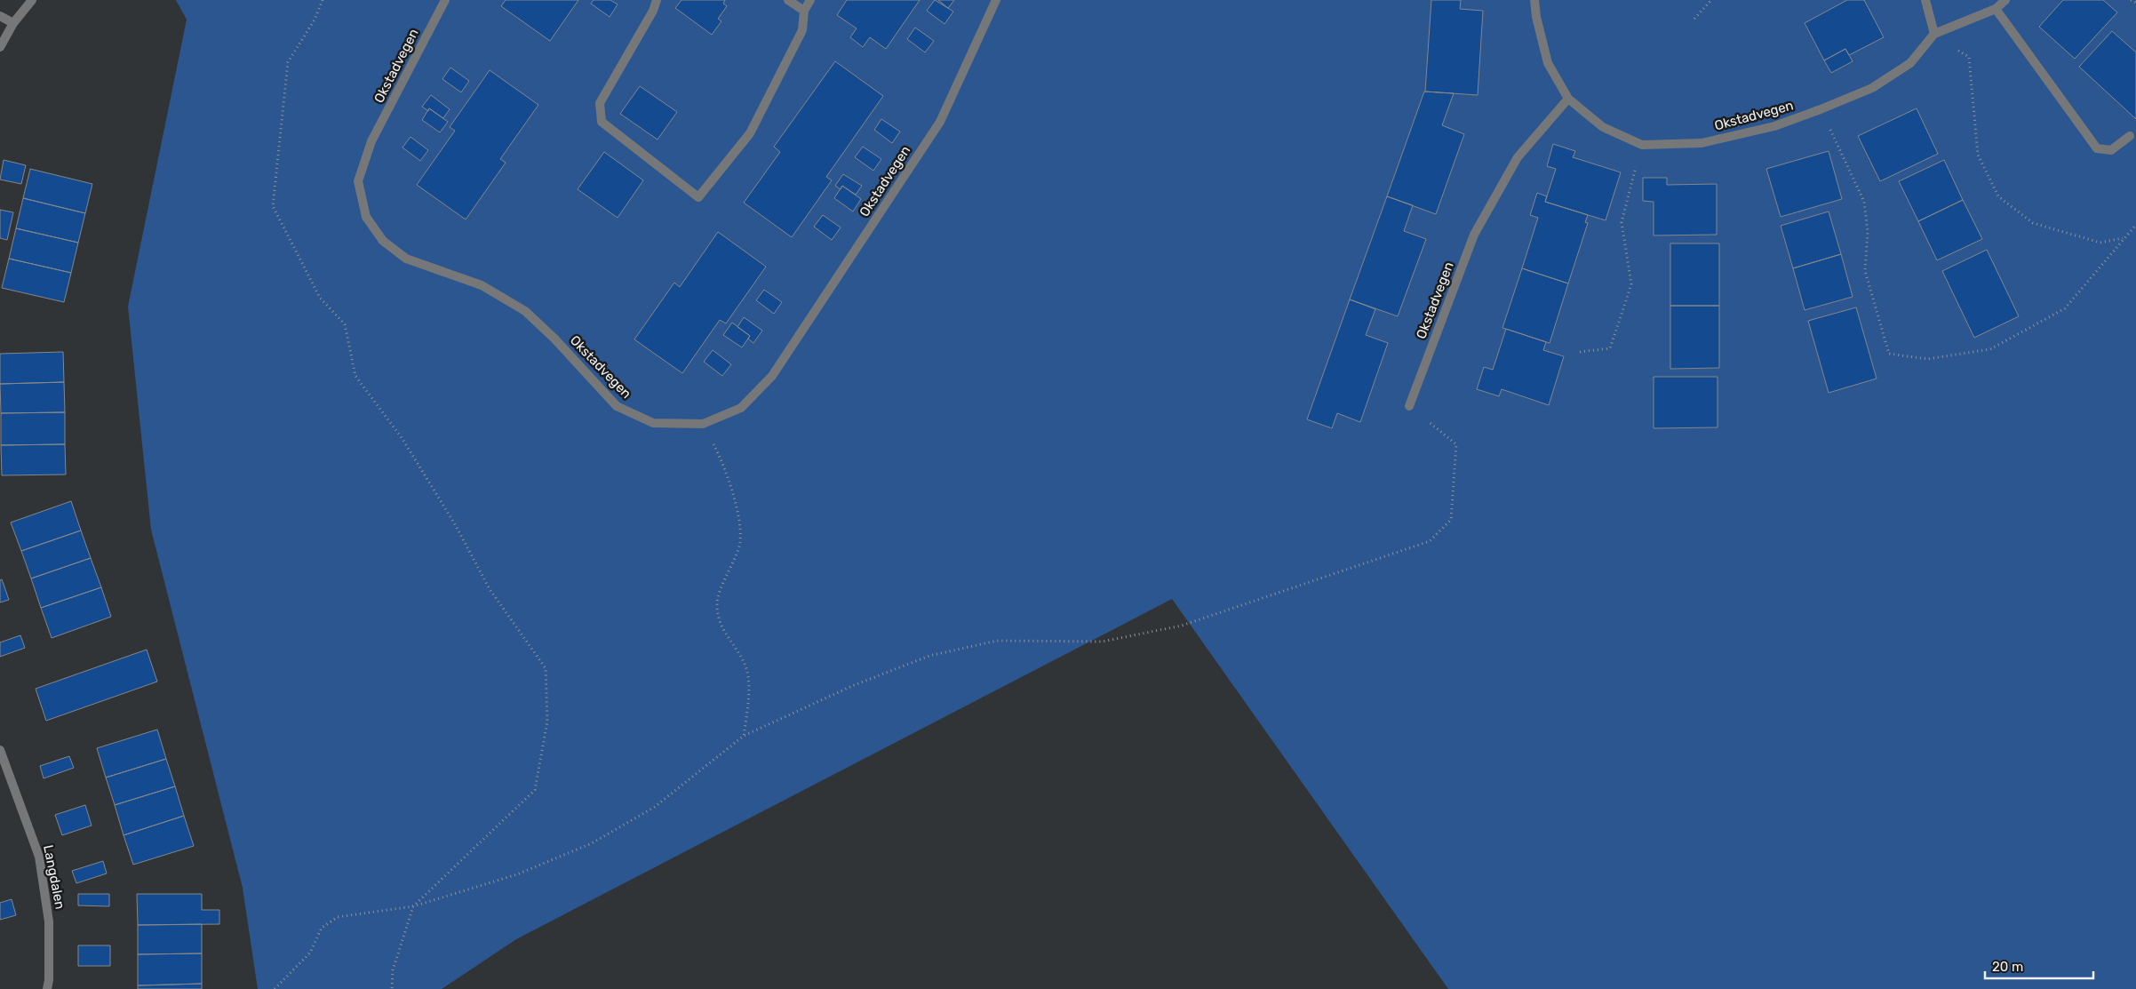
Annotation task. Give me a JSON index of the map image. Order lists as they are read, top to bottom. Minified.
{"streets":{"street":["Okstadvegen","Langdalen"]},"scale_bar":"20 m"}
